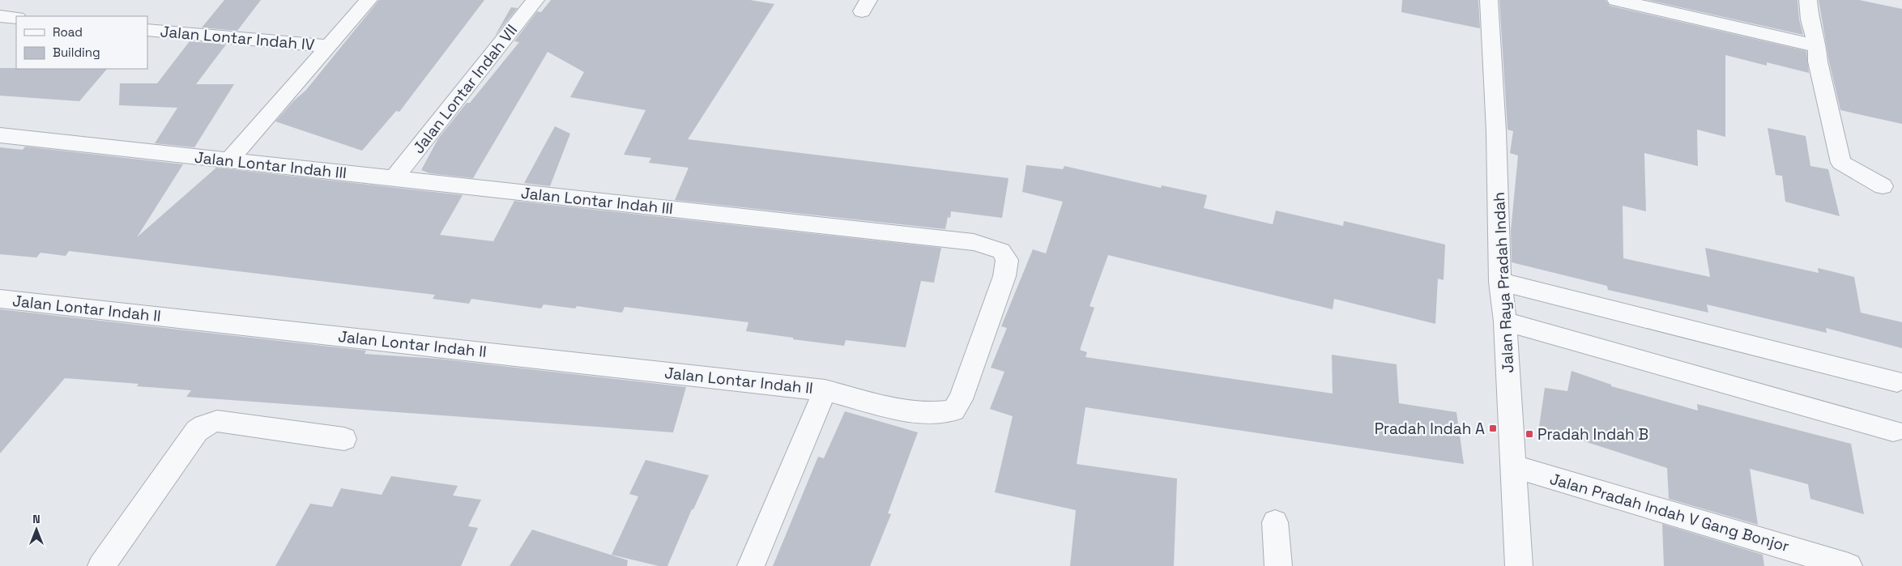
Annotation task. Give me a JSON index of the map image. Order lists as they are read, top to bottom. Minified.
{"streets":{"street":["Jalan Lontar Indah IV","Jalan Lontar Indah VII","Jalan Lontar Indah III","Jalan Raya Pradah Indah","Jalan Lontar Indah II","Jalan Pradah Indah V Gang Bonjor"]},"crossings":[["Jalan Lontar Indah VII","Jalan Lontar Indah III"],["Jalan Lontar Indah III","Jalan Lontar Indah II"],["Jalan Raya Pradah Indah","Jalan Pradah Indah V Gang Bonjor"]],"places":{"transit":["Pradah Indah A","Pradah Indah B"]},"legend":["Road","Building"],"north":"top"}
